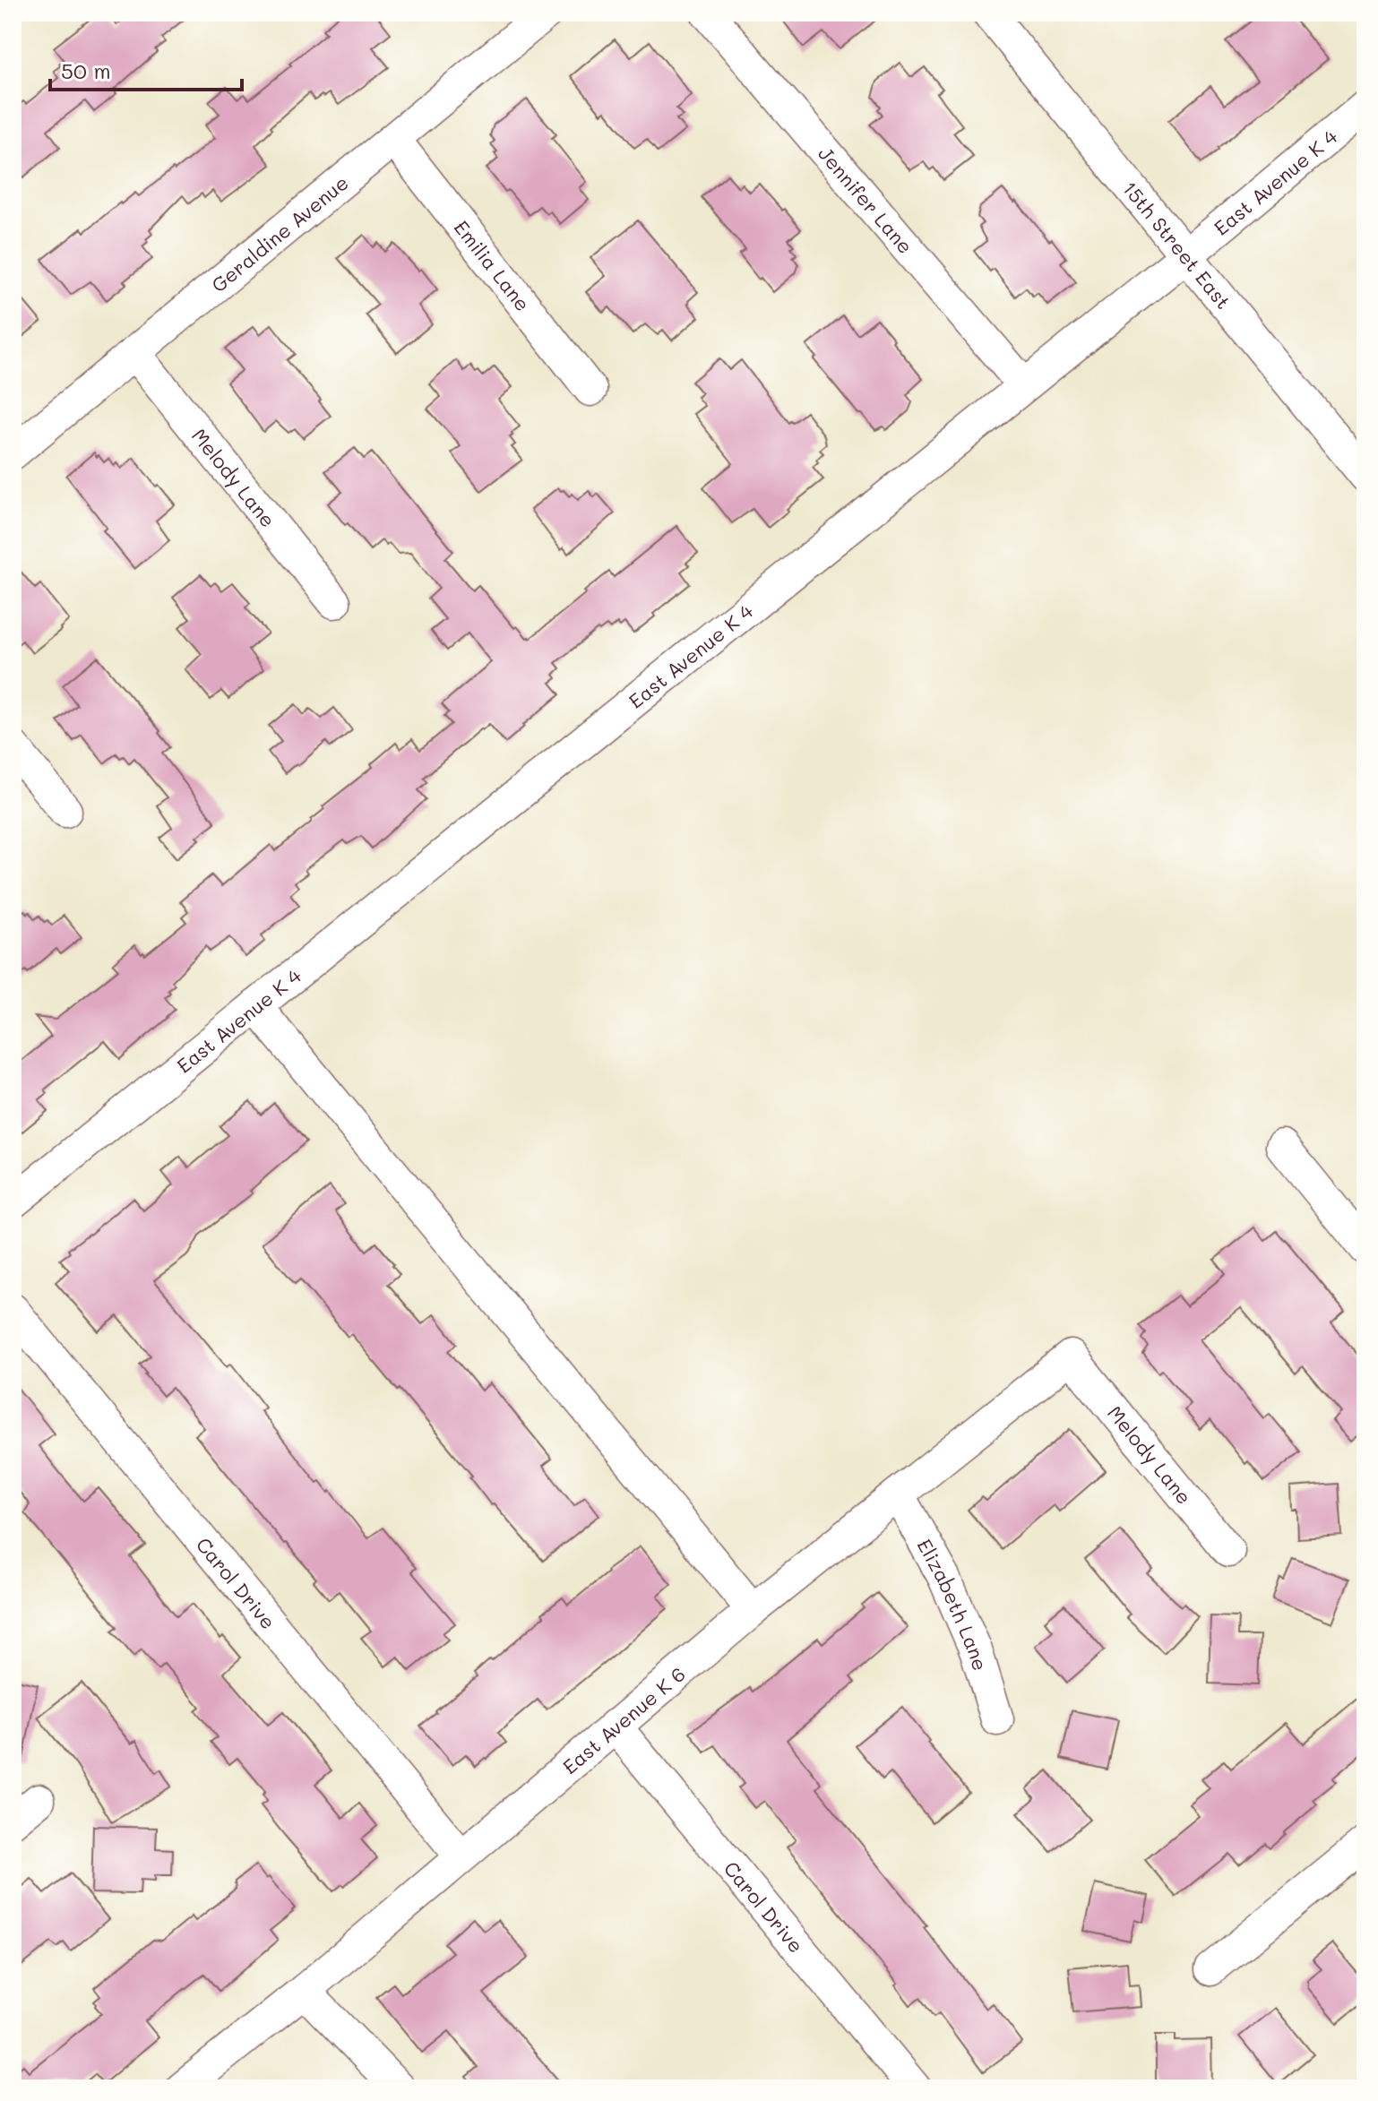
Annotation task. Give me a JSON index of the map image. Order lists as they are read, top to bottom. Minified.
{"streets":{"street":["East Avenue K 4","Jennifer Lane","Geraldine Avenue","15th Street East","Emilia Lane","Melody Lane","Carol Drive","Elizabeth Lane","East Avenue K 6"]},"crossings":[["East Avenue K 4","Jennifer Lane"],["East Avenue K 4","15th Street East"],["Geraldine Avenue","Emilia Lane"],["Geraldine Avenue","Melody Lane"],["Melody Lane","East Avenue K 6"],["Carol Drive","East Avenue K 6"],["Elizabeth Lane","East Avenue K 6"]],"scale_bar":"50 m"}
